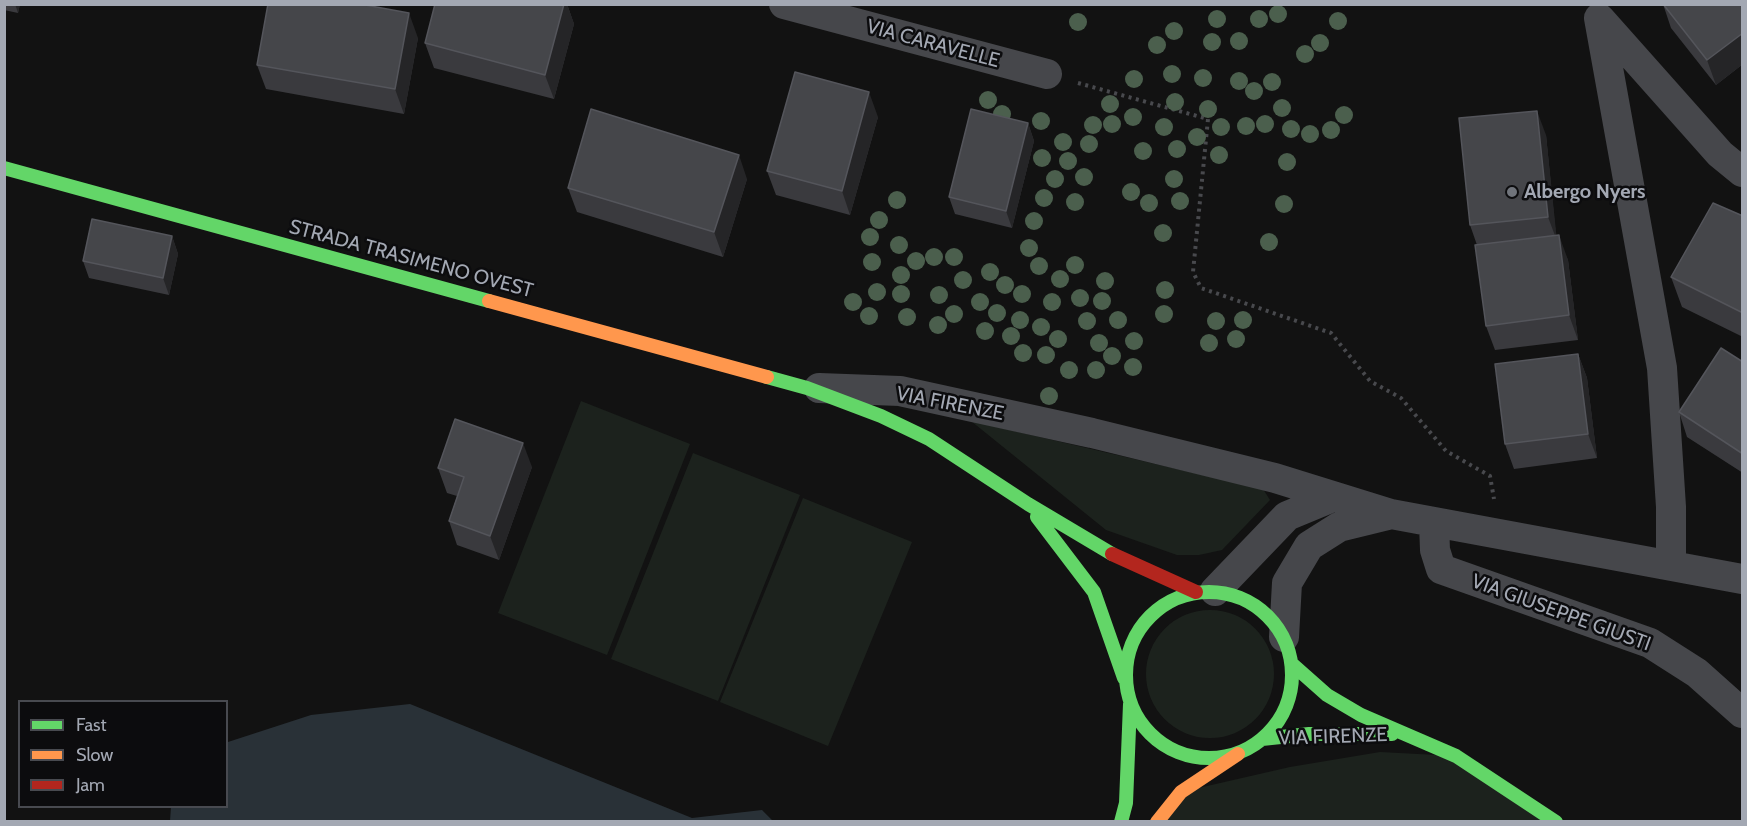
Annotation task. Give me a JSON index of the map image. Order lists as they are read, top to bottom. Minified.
{"streets":{"main road":["STRADA TRASIMENO OVEST","VIA FIRENZE"],"street":["VIA CARAVELLE","VIA GIUSEPPE GIUSTI"]},"crossings":[["STRADA TRASIMENO OVEST","VIA FIRENZE"],["VIA FIRENZE","VIA GIUSEPPE GIUSTI"]],"places":["Albergo Nyers"],"legend":["Fast","Slow","Jam"]}
